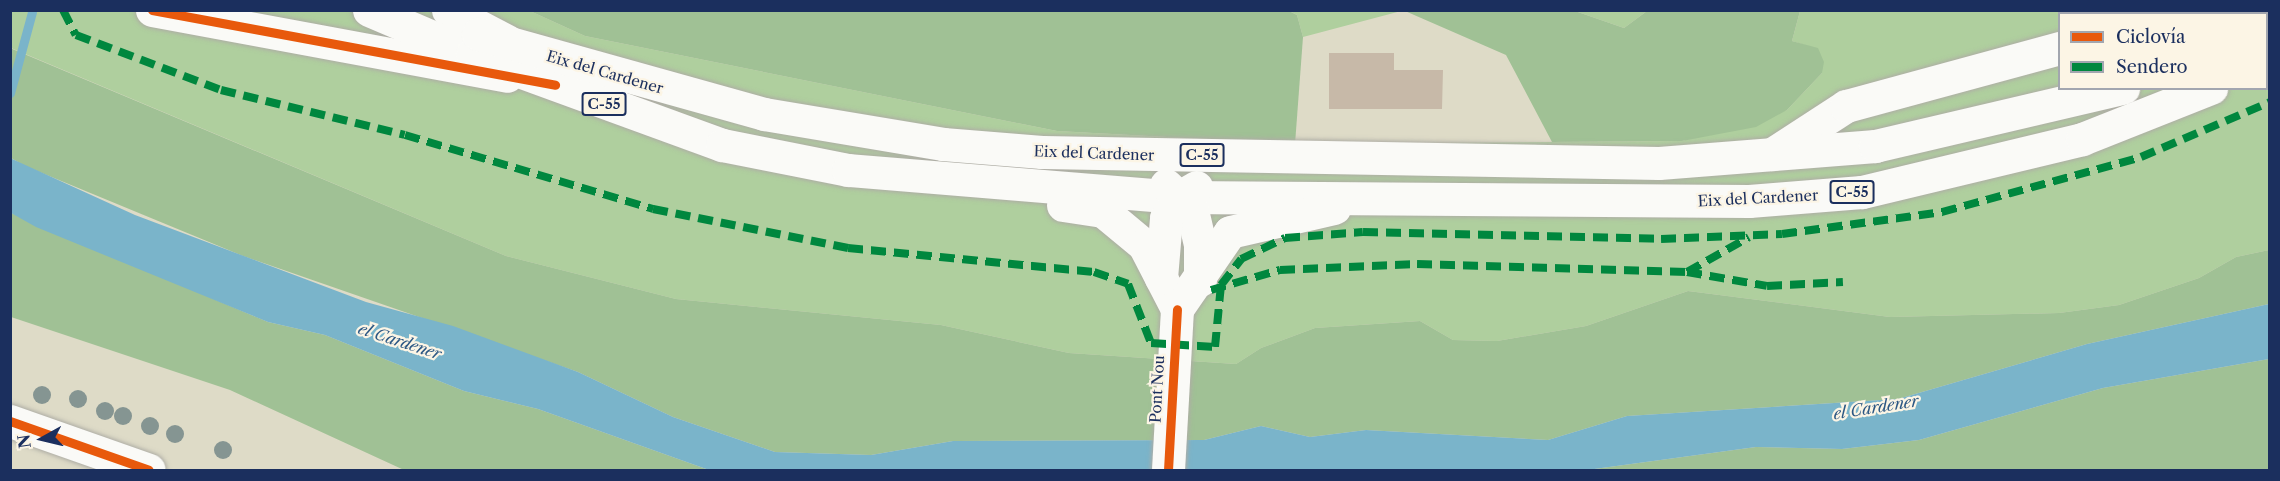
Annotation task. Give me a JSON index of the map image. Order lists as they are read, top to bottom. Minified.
{"streets":{"main road":["Eix del Cardener","C-55","Pont Nou"]},"crossings":[["Eix del Cardener","Pont Nou"]],"water":["el Cardener"],"legend":["Ciclovía","Sendero"],"north":"left"}
